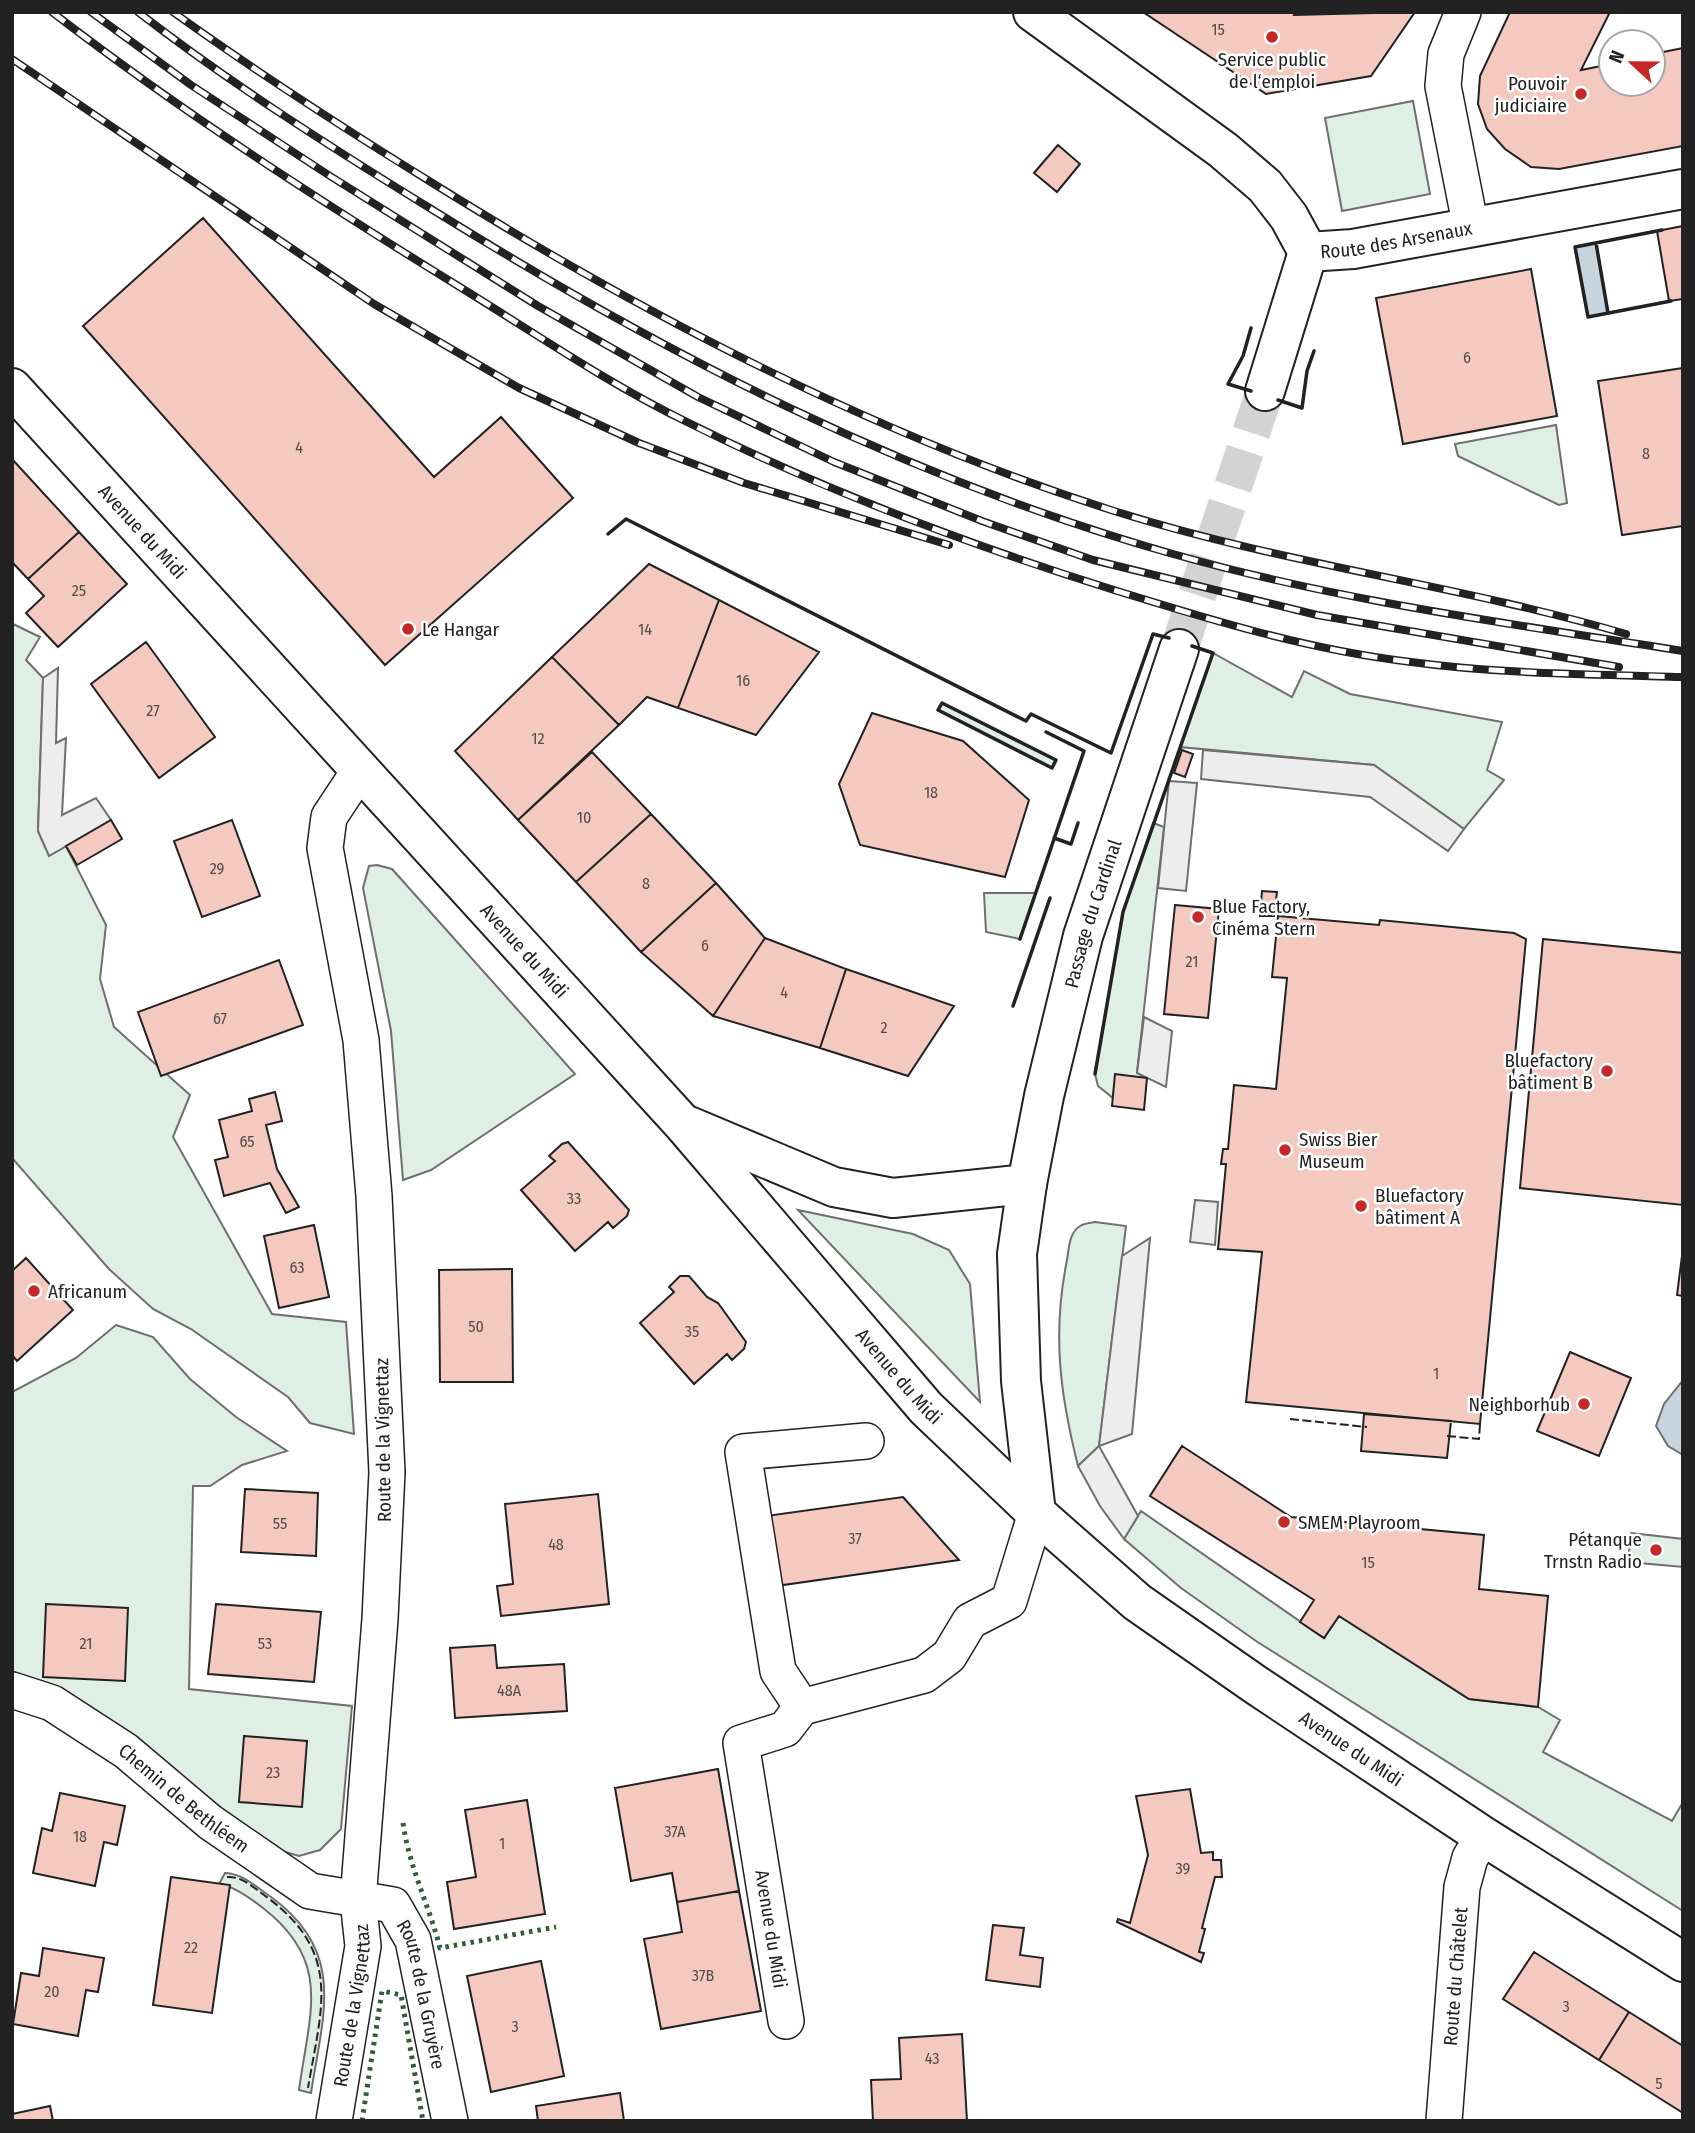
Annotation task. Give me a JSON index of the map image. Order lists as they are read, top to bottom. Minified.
{"streets":{"main road":["Route des Arsenaux","Avenue du Midi","Passage du Cardinal"],"street":["Route de la Vignettaz","Chemin de Bethléem","Route du Châtelet","Route de la Gruyère"]},"crossings":[["Avenue du Midi","Passage du Cardinal"],["Avenue du Midi","Route de la Vignettaz"],["Avenue du Midi","Route du Châtelet"],["Route de la Vignettaz","Chemin de Bethléem"],["Route de la Vignettaz","Route de la Gruyère"],["Chemin de Bethléem","Route de la Gruyère"]],"places":["Service public de l‘emploi","Pouvoir judiciaire","Le Hangar","Blue Factory, Cinéma Stern","Bluefactory bâtiment B","Swiss Bier Museum","Bluefactory bâtiment A","Africanum","Neighborhub","SMEM Playroom","Pétanque Trnstn Radio"],"house_numbers":["15","6","4","8","25","14","16","27","12","18","10","29","8","6","21","4","67","2","65","33","63","50","35","1","55","37","48","15","21","53","48A","23","37A","18","1","39","22","37B","20","3","3","43","5"],"north":"left"}
